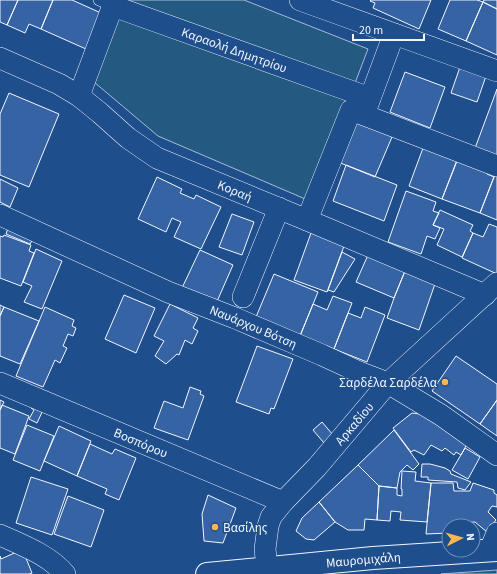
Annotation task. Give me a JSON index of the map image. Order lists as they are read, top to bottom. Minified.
{"streets":{"main road":["Μαυρομιχάλη"],"street":["Καραολή Δημητρίου","Κοραή","Ναυάρχου Βότση","Αρκαδίου","Βοσπόρου"]},"crossings":[["Κοραή","Αρκαδίου"],["Ναυάρχου Βότση","Αρκαδίου"],["Αρκαδίου","Βοσπόρου"],["Αρκαδίου","Μαυρομιχάλη"]],"places":["Σαρδέλα Σαρδέλα","Βασίλης"],"scale_bar":"20 m","north":"right"}
